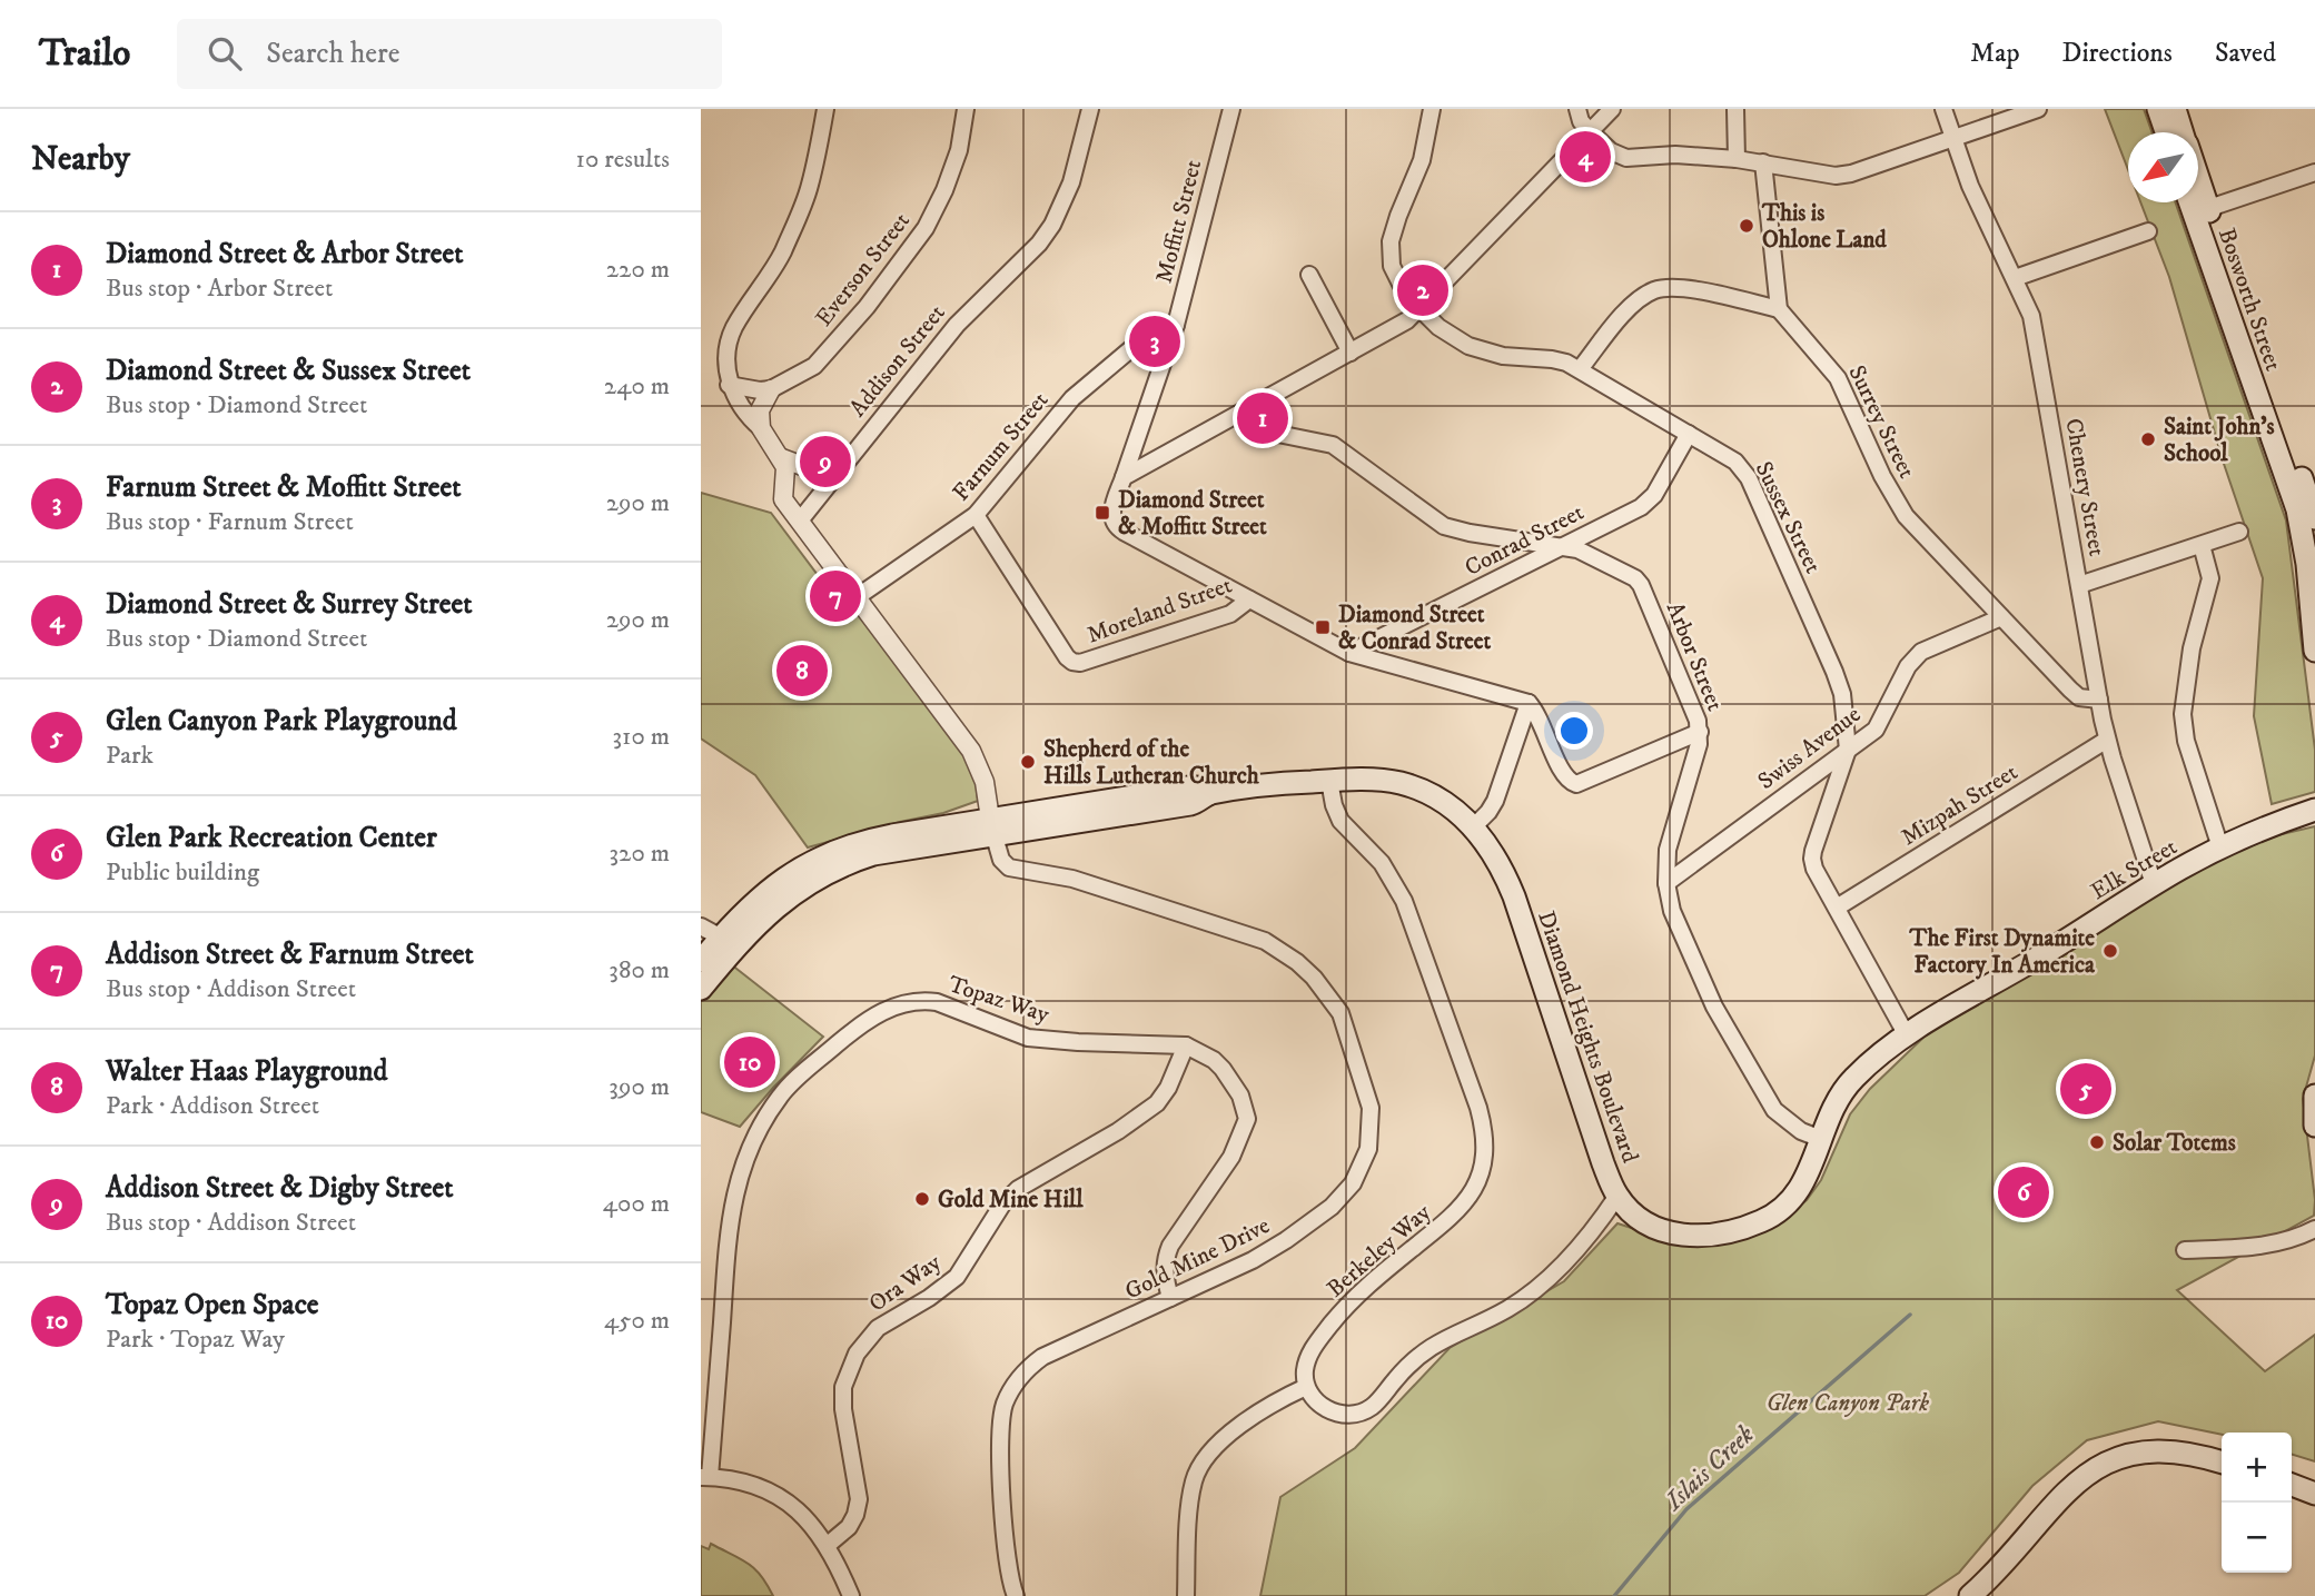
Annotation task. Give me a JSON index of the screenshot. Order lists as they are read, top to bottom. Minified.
{"streets":{"main road":["Bosworth Street","Elk Street","Diamond Heights Boulevard"],"street":["Moffitt Street","Everson Street","Addison Street","Surrey Street","Farnum Street","Chenery Street","Sussex Street","Conrad Street","Moreland Street","Arbor Street","Swiss Avenue","Mizpah Street","Topaz Way","Berkeley Way","Gold Mine Drive","Ora Way"]},"crossings":[["Moffitt Street","Farnum Street"],["Moffitt Street","Conrad Street"],["Moffitt Street","Moreland Street"],["Surrey Street","Chenery Street"],["Surrey Street","Swiss Avenue"],["Farnum Street","Moreland Street"],["Chenery Street","Mizpah Street"],["Chenery Street","Elk Street"],["Sussex Street","Conrad Street"],["Sussex Street","Swiss Avenue"],["Sussex Street","Mizpah Street"],["Sussex Street","Elk Street"],["Sussex Street","Diamond Heights Boulevard"],["Conrad Street","Arbor Street"],["Arbor Street","Swiss Avenue"],["Arbor Street","Diamond Heights Boulevard"],["Elk Street","Diamond Heights Boulevard"],["Topaz Way","Gold Mine Drive"],["Topaz Way","Ora Way"],["Diamond Heights Boulevard","Berkeley Way"],["Diamond Heights Boulevard","Gold Mine Drive"]],"water":["Islais Creek"],"parks":["Glen Canyon Park"],"places":{"other":["This is Ohlone Land","Saint John's School","Shepherd of the Hills Lutheran Church","The First Dynamite Factory In America","Solar Totems","Gold Mine Hill"],"transit":["Diamond Street & Moffitt Street","Diamond Street & Conrad Street"]},"north":"bottom left","page":{"header":"Trailo","search":"Search here","nav":["Map","Directions","Saved"],"heading":["Nearby","10 results"],"pins":["4","2","3","1","9","7","8","10","5","6"],"list":[{"mark":"1","name":"Diamond Street & Arbor Street","note":"Bus stop · Arbor Street","value":"220 m"},{"mark":"2","name":"Diamond Street & Sussex Street","note":"Bus stop · Diamond Street","value":"240 m"},{"mark":"3","name":"Farnum Street & Moffitt Street","note":"Bus stop · Farnum Street","value":"290 m"},{"mark":"4","name":"Diamond Street & Surrey Street","note":"Bus stop · Diamond Street","value":"290 m"},{"mark":"5","name":"Glen Canyon Park Playground","note":"Park","value":"310 m"},{"mark":"6","name":"Glen Park Recreation Center","note":"Public building","value":"320 m"},{"mark":"7","name":"Addison Street & Farnum Street","note":"Bus stop · Addison Street","value":"380 m"},{"mark":"8","name":"Walter Haas Playground","note":"Park · Addison Street","value":"390 m"},{"mark":"9","name":"Addison Street & Digby Street","note":"Bus stop · Addison Street","value":"400 m"},{"mark":"10","name":"Topaz Open Space","note":"Park · Topaz Way","value":"450 m"}],"map_buttons":["+","−"]}}
